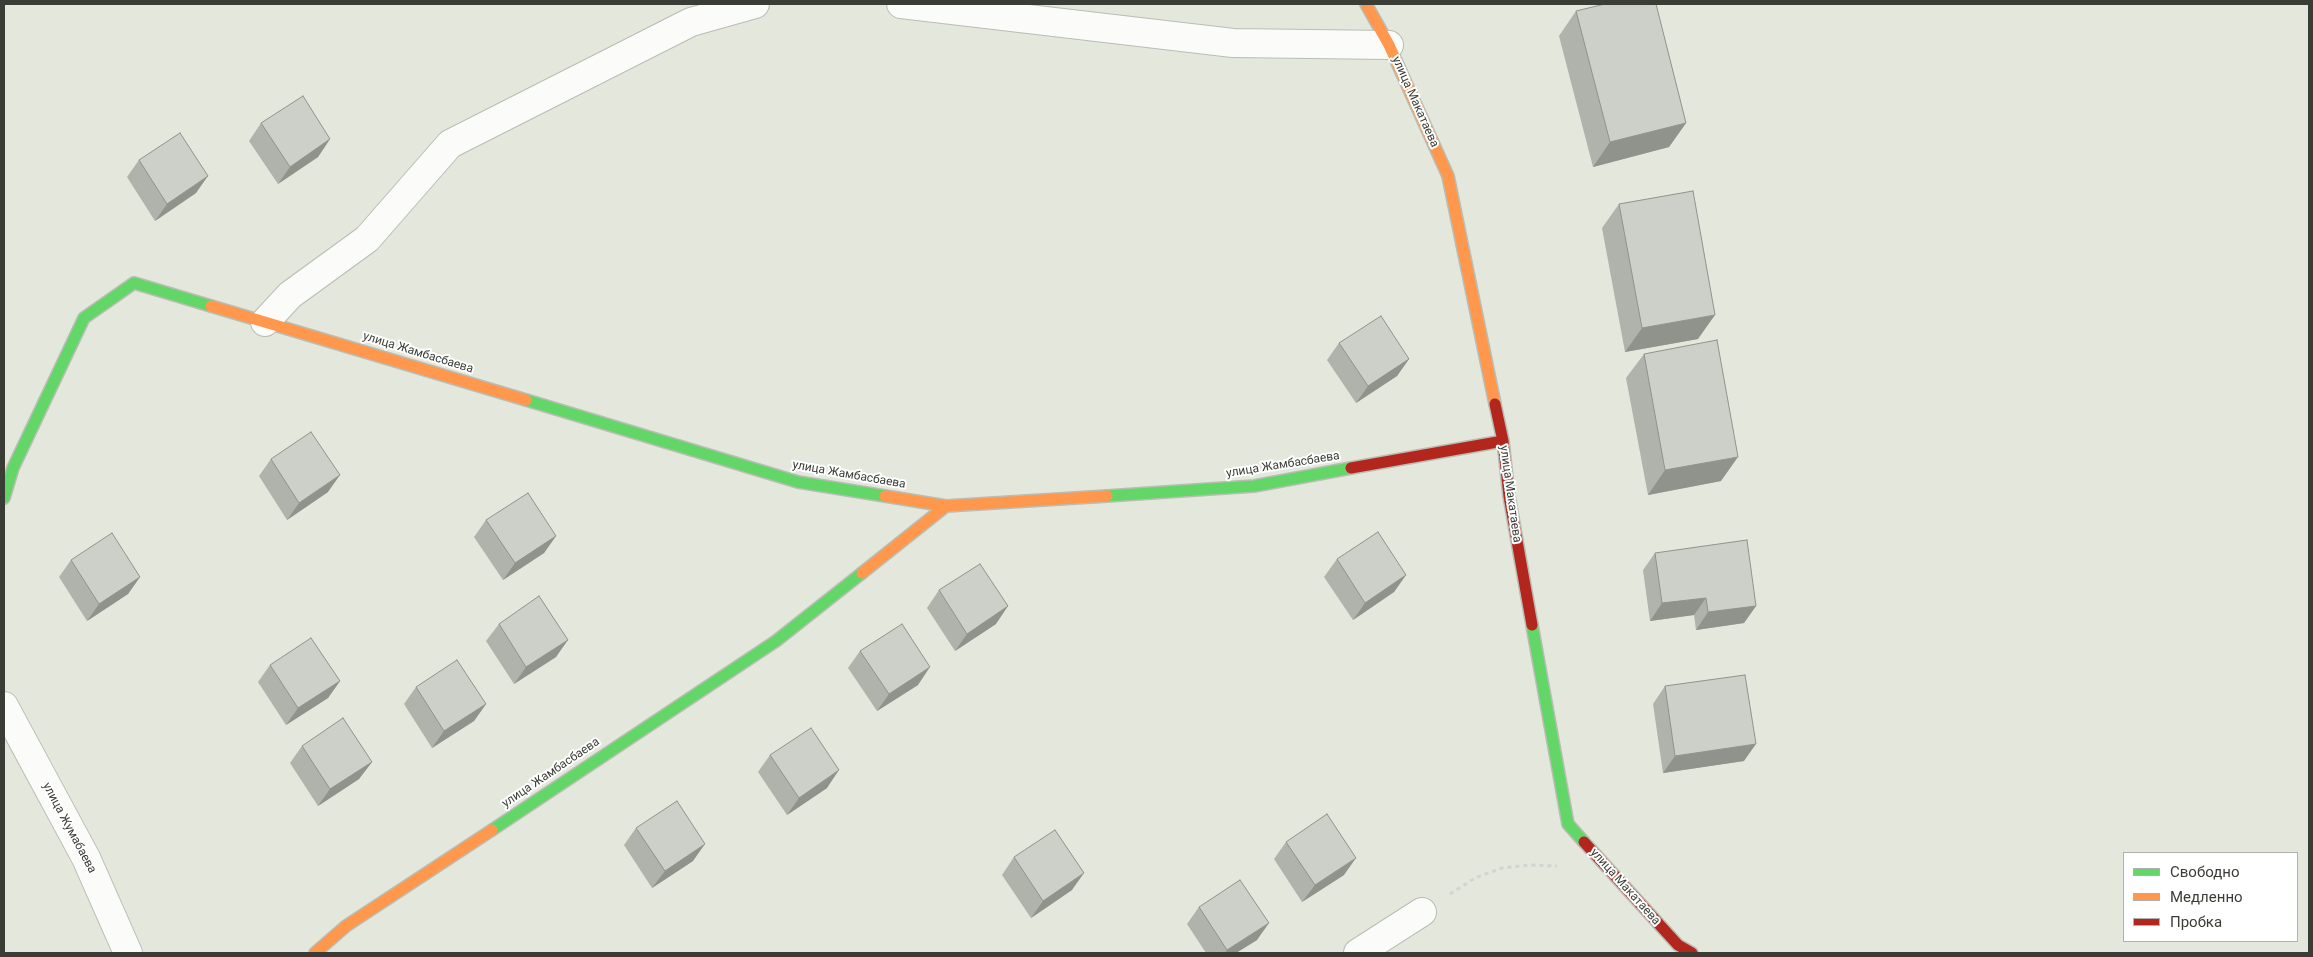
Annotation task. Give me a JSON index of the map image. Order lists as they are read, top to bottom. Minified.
{"streets":{"street":["улица Макатаева","улица Жамбасбаева","улица Жумабаева"]},"crossings":[["улица Макатаева","улица Жамбасбаева"]],"legend":["Свободно","Медленно","Пробка"]}
